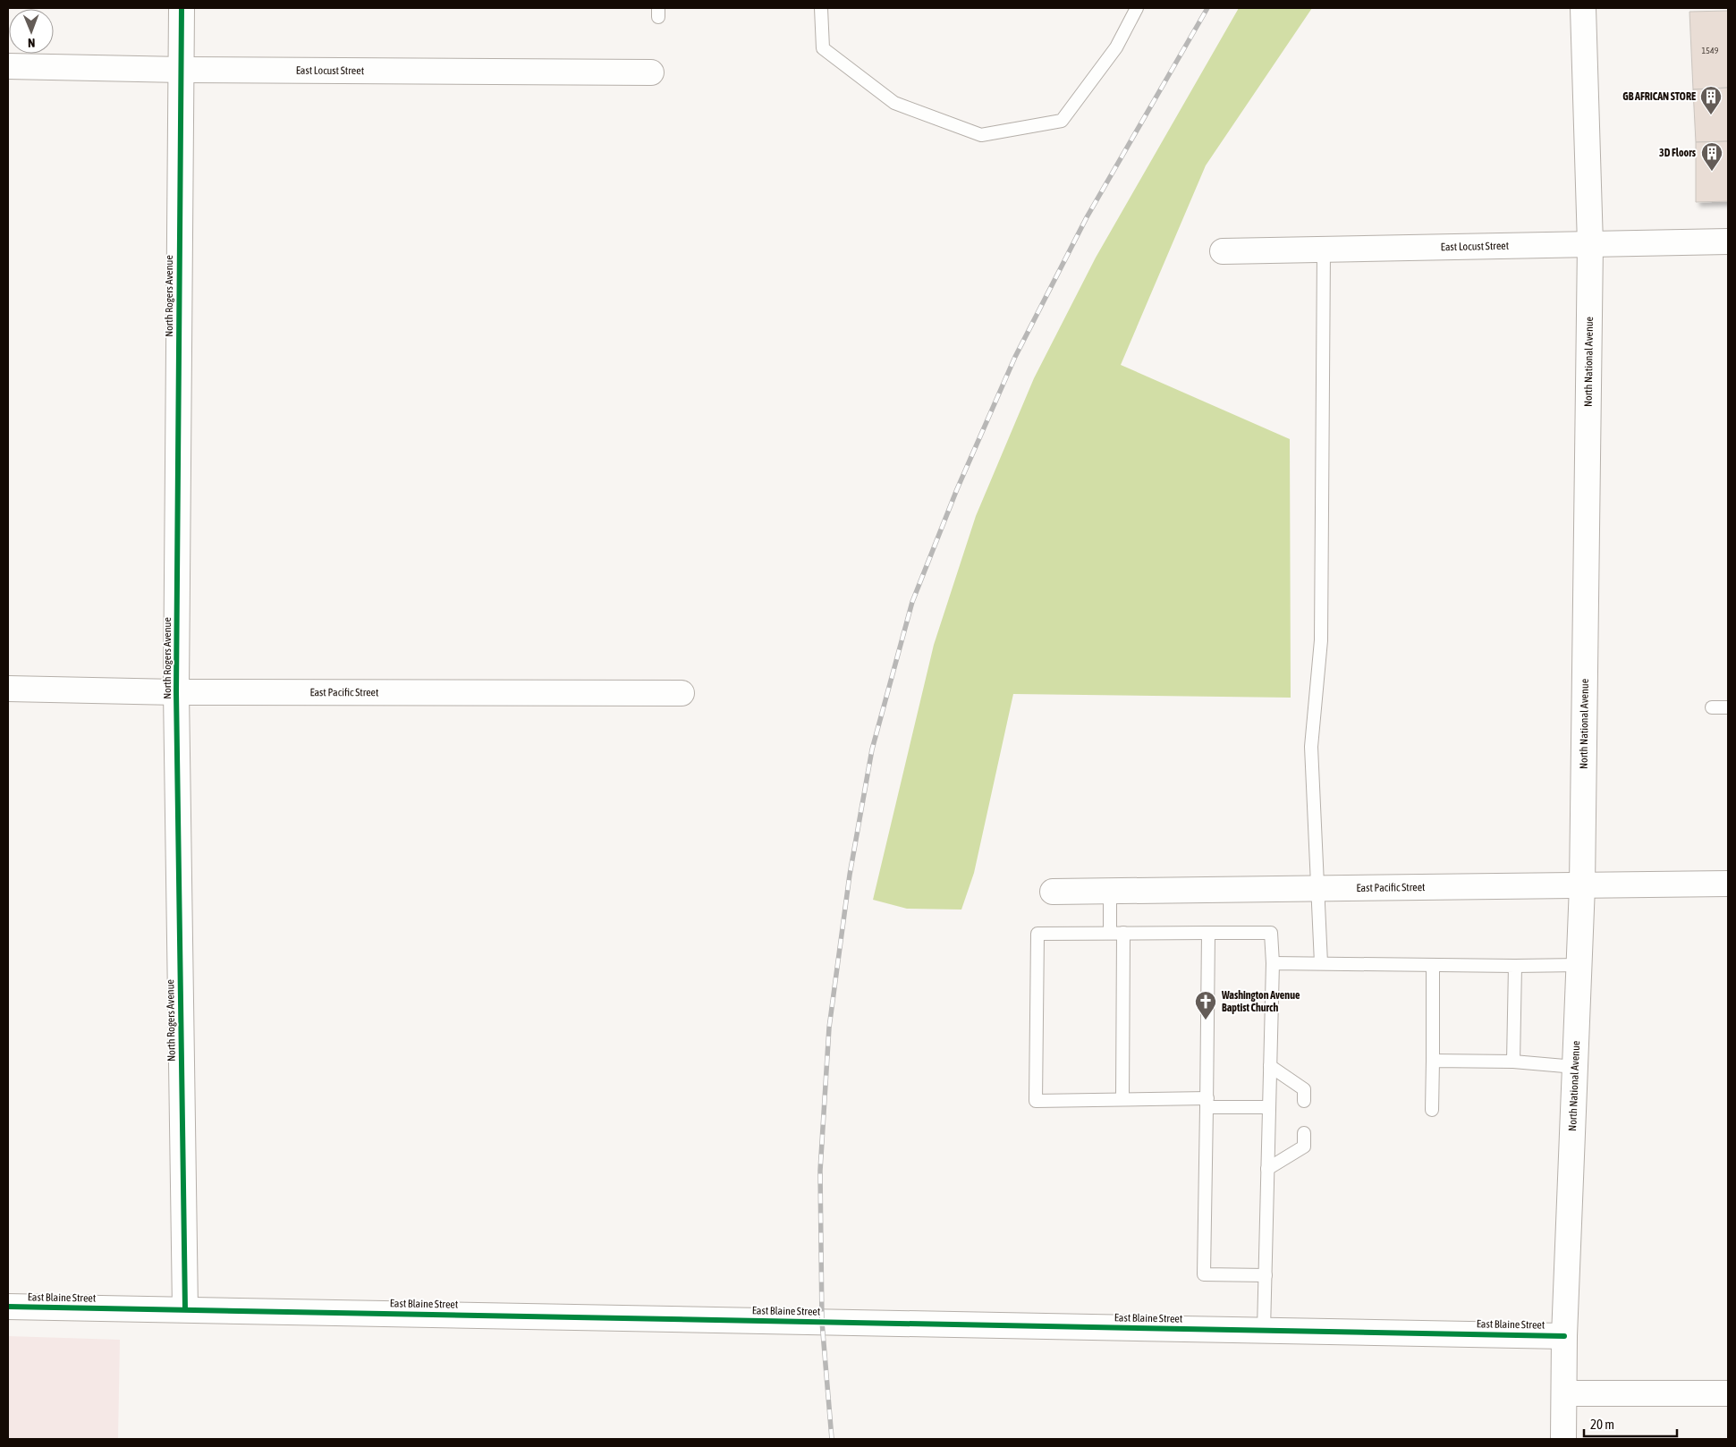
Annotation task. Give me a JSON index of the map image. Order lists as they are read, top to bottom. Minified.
{"streets":{"street":["East Locust Street","North Rogers Avenue","North National Avenue","East Pacific Street","East Blaine Street"]},"crossings":[["East Locust Street","North Rogers Avenue"],["East Locust Street","North National Avenue"],["North Rogers Avenue","East Pacific Street"],["North Rogers Avenue","East Blaine Street"],["North National Avenue","East Pacific Street"],["North National Avenue","East Blaine Street"]],"places":{"building":["GB AFRICAN STORE","3D Floors"],"church":["Washington Avenue Baptist Church"]},"house_numbers":["1549"],"scale_bar":"20 m","north":"bottom"}
